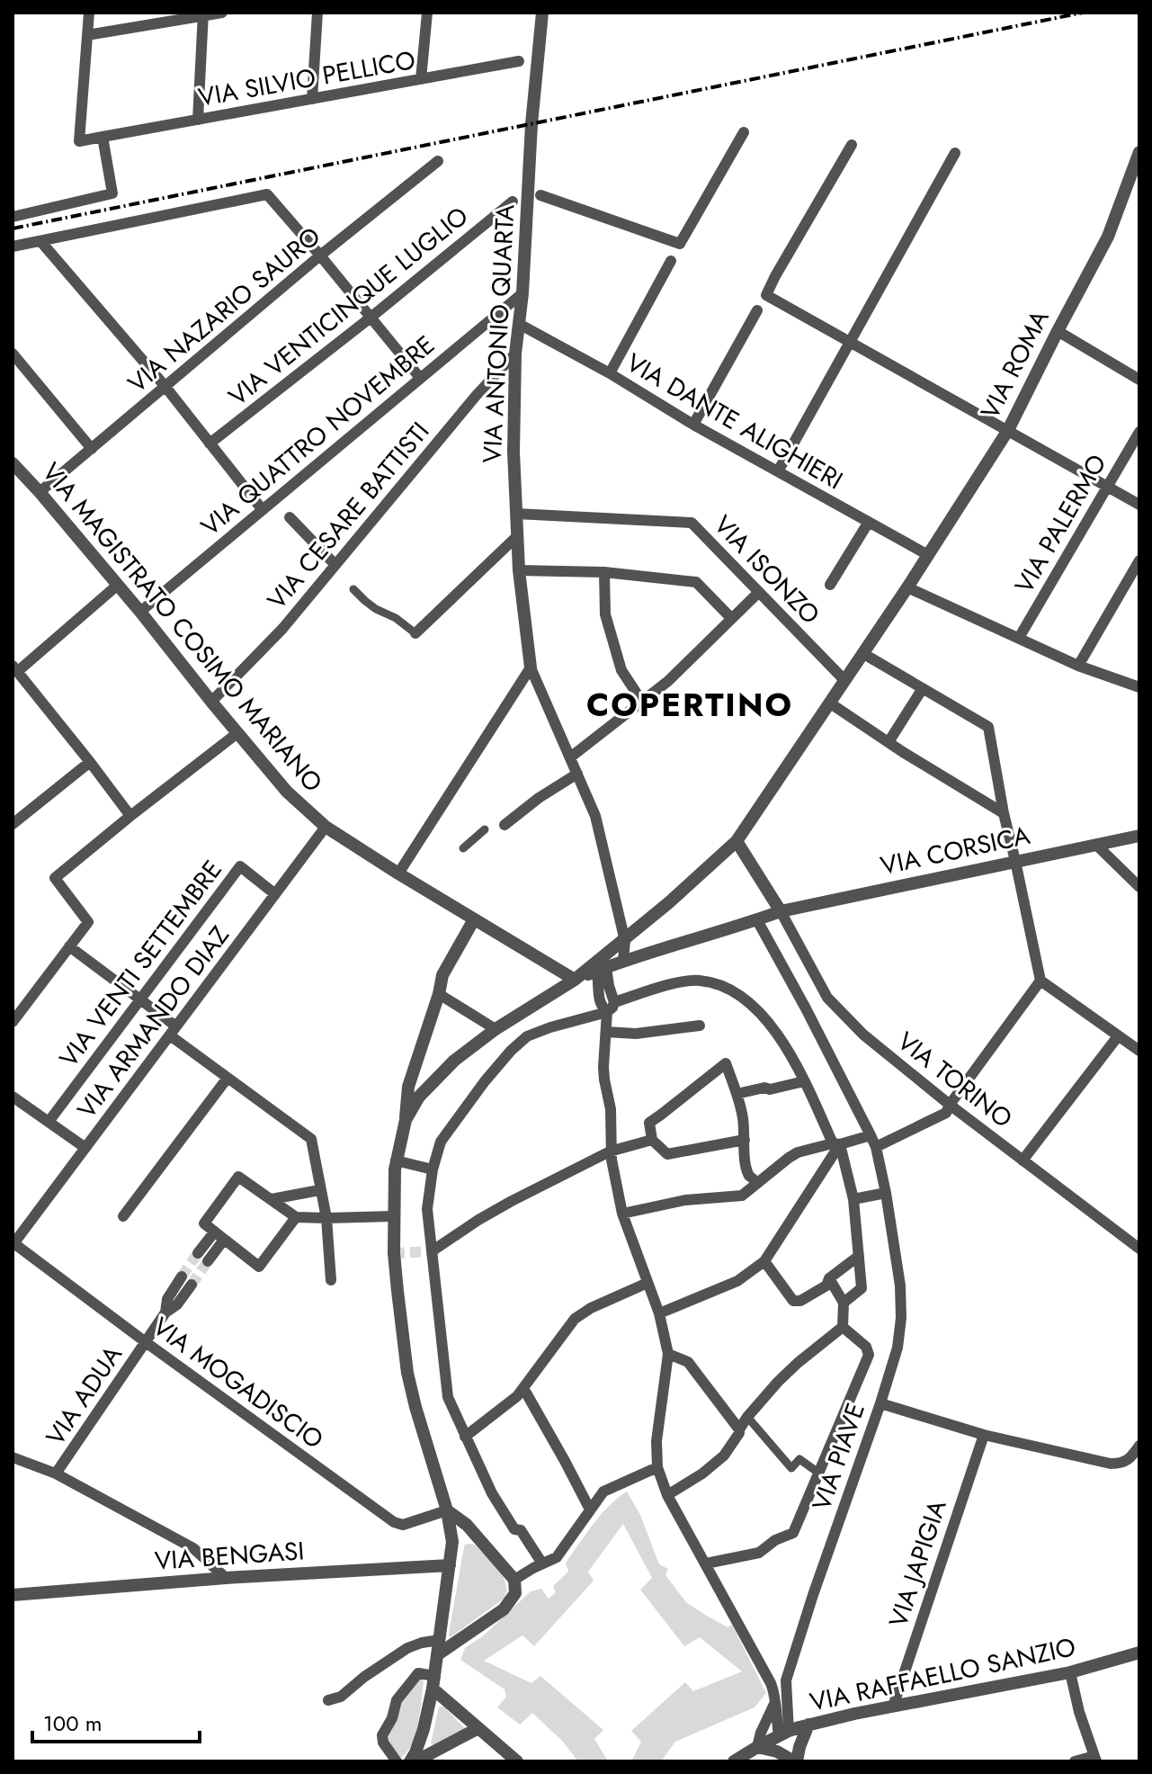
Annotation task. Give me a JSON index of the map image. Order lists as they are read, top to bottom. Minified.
{"streets":{"street":["VIA SILVIO PELLICO","VIA VENTICINQUE LUGLIO","VIA NAZARIO SAURO","VIA ANTONIO QUARTA","VIA ROMA","VIA DANTE ALIGHIERI","VIA QUATTRO NOVEMBRE","VIA CESARE BATTISTI","VIA PALERMO","VIA ISONZO","VIA MAGISTRATO COSIMO MARIANO","VIA CORSICA","VIA VENTI SETTEMBRE","VIA ARMANDO DIAZ","VIA TORINO","VIA MOGADISCIO","VIA ADUA","VIA PIAVE","VIA BENGASI","VIA JAPIGIA","VIA RAFFAELLO SANZIO"]},"crossings":[["VIA NAZARIO SAURO","VIA MAGISTRATO COSIMO MARIANO"],["VIA ANTONIO QUARTA","VIA ROMA"],["VIA ANTONIO QUARTA","VIA DANTE ALIGHIERI"],["VIA ANTONIO QUARTA","VIA QUATTRO NOVEMBRE"],["VIA ANTONIO QUARTA","VIA CESARE BATTISTI"],["VIA ANTONIO QUARTA","VIA ISONZO"],["VIA ANTONIO QUARTA","VIA CORSICA"],["VIA ROMA","VIA DANTE ALIGHIERI"],["VIA ROMA","VIA ISONZO"],["VIA ROMA","VIA CORSICA"],["VIA QUATTRO NOVEMBRE","VIA MAGISTRATO COSIMO MARIANO"],["VIA CESARE BATTISTI","VIA MAGISTRATO COSIMO MARIANO"],["VIA MAGISTRATO COSIMO MARIANO","VIA ARMANDO DIAZ"],["VIA CORSICA","VIA TORINO"],["VIA CORSICA","VIA PIAVE"],["VIA VENTI SETTEMBRE","VIA ARMANDO DIAZ"],["VIA ARMANDO DIAZ","VIA MOGADISCIO"],["VIA MOGADISCIO","VIA ADUA"],["VIA PIAVE","VIA RAFFAELLO SANZIO"],["VIA JAPIGIA","VIA RAFFAELLO SANZIO"]],"districts":["COPERTINO"],"scale_bar":"100 m"}
